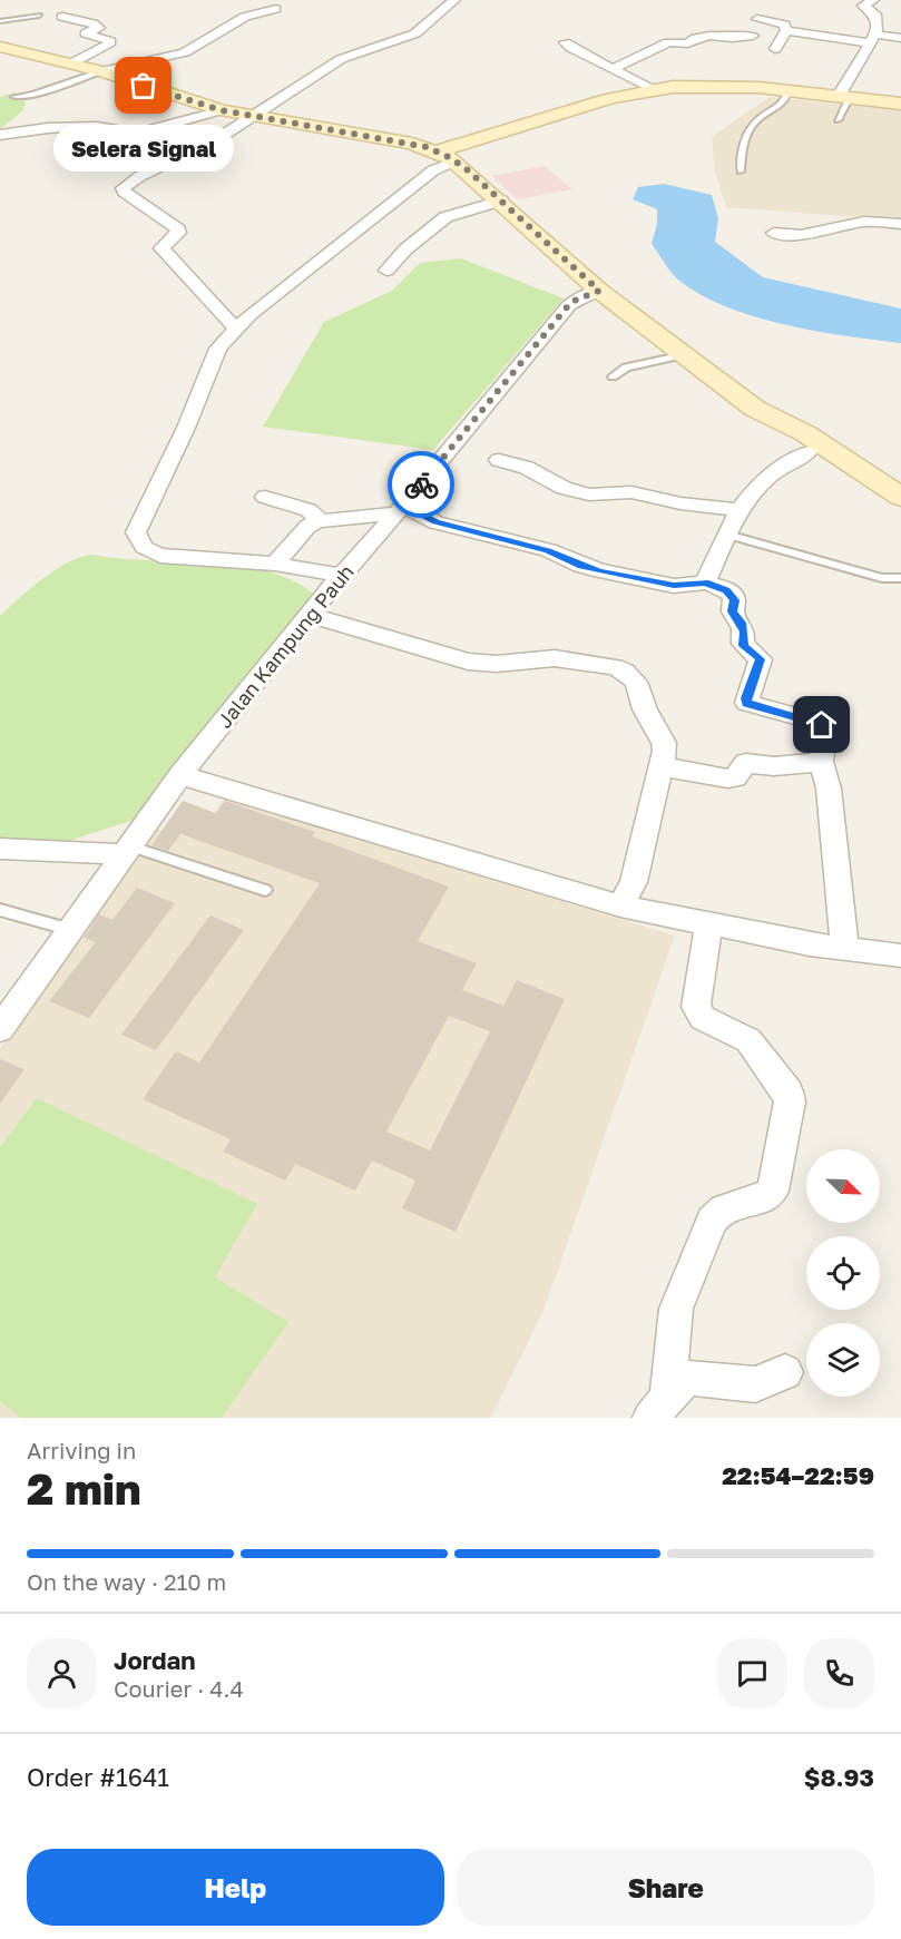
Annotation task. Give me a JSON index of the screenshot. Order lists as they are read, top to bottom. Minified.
{"streets":{"street":["Jalan Kampung Pauh"]},"places":["Selera Signal"],"north":"bottom right","page":{"bubble":"Selera Signal","heading":["2 min","Arriving in","22:54–22:59"],"panel":["Jordan","Courier · 4.4","Order #1641","$8.93"],"bar":"On the way · 210 m","buttons":["Help","Share"]}}
